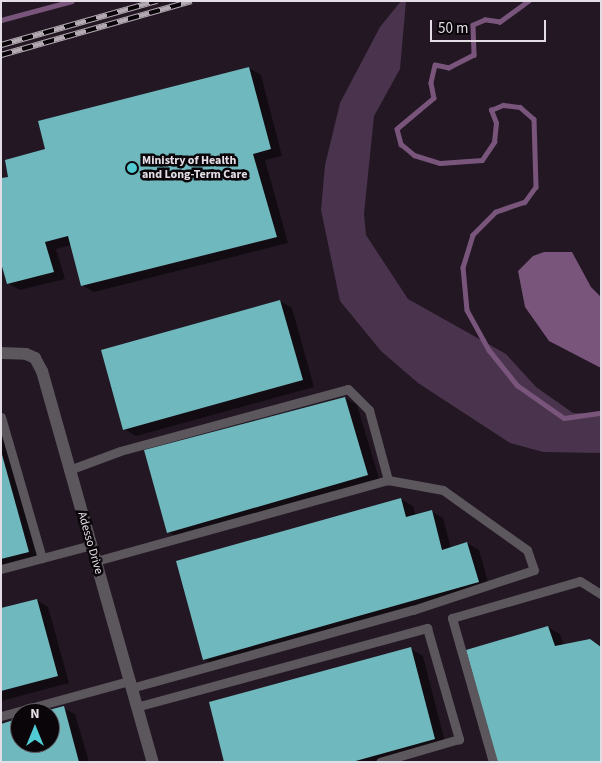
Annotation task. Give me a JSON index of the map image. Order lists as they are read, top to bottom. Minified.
{"streets":{"street":["Adesso Drive"]},"places":["Ministry of Health and Long-Term Care"],"scale_bar":"50 m","north":"top"}
